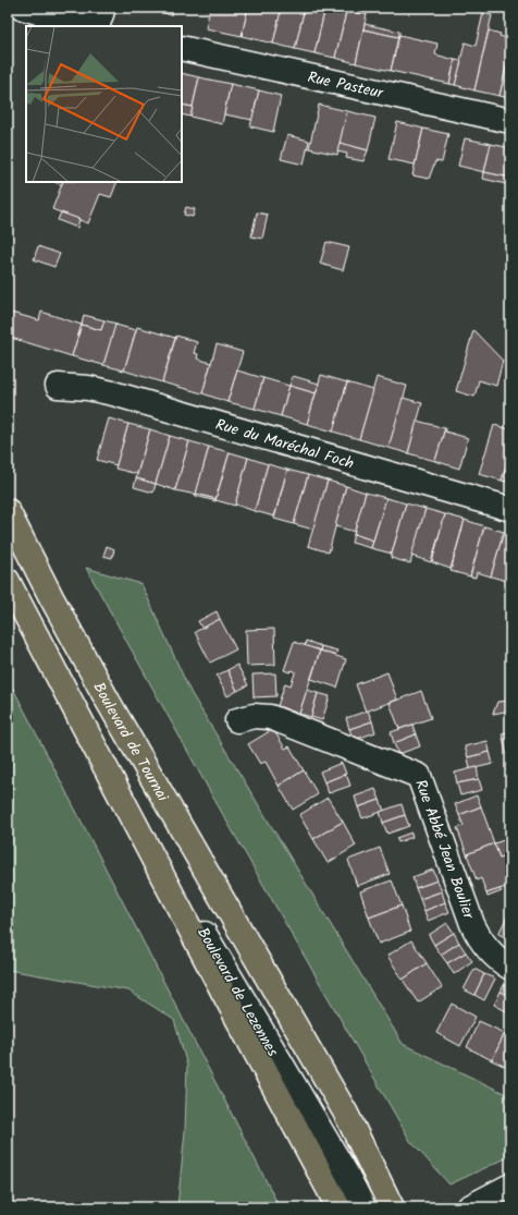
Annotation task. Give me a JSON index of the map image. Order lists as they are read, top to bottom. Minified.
{"streets":{"main road":["Boulevard de Tournai","Boulevard de Lezennes"],"street":["Rue Pasteur","Rue du Maréchal Foch","Rue Abbé Jean Boulier"]}}
